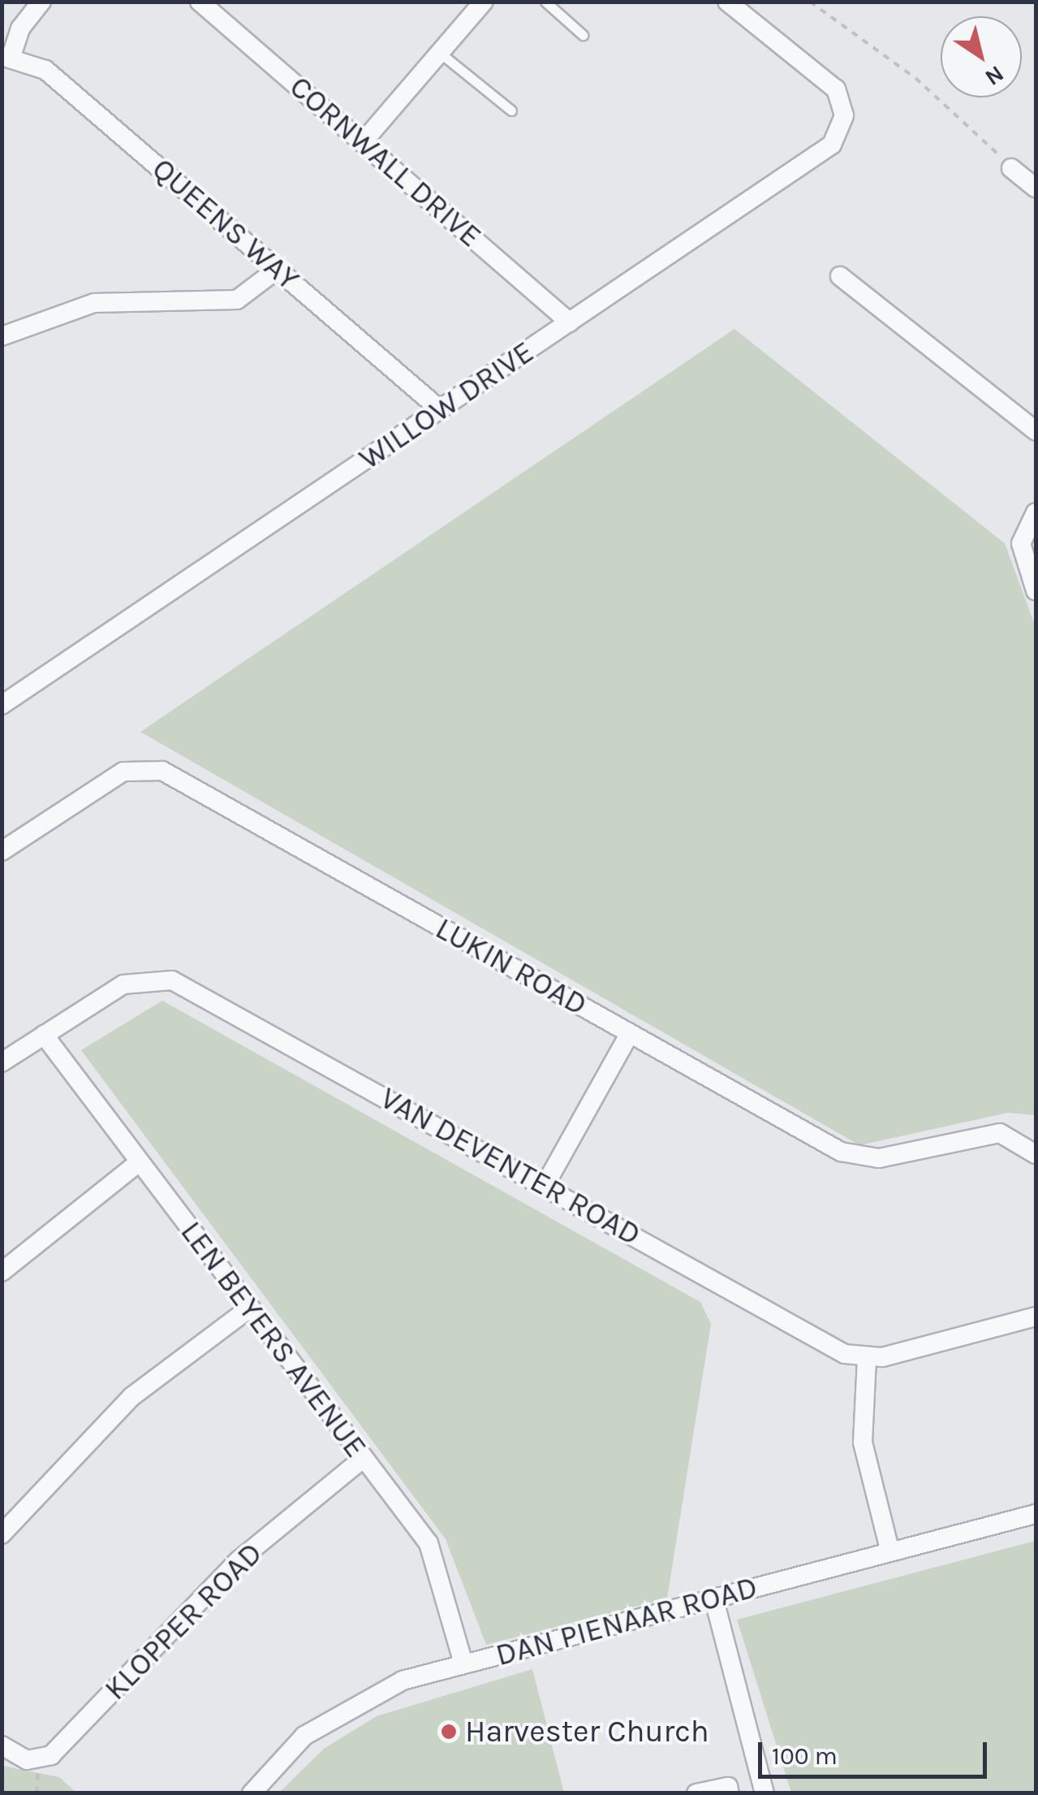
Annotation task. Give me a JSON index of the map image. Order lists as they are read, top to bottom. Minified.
{"streets":{"street":["CORNWALL DRIVE","QUEENS WAY","WILLOW DRIVE","LUKIN ROAD","VAN DEVENTER ROAD","LEN BEYERS AVENUE","KLOPPER ROAD","DAN PIENAAR ROAD"]},"crossings":[["CORNWALL DRIVE","WILLOW DRIVE"],["QUEENS WAY","WILLOW DRIVE"],["VAN DEVENTER ROAD","LEN BEYERS AVENUE"],["LEN BEYERS AVENUE","KLOPPER ROAD"],["LEN BEYERS AVENUE","DAN PIENAAR ROAD"]],"places":["Harvester Church"],"scale_bar":"100 m","north":"bottom right"}
